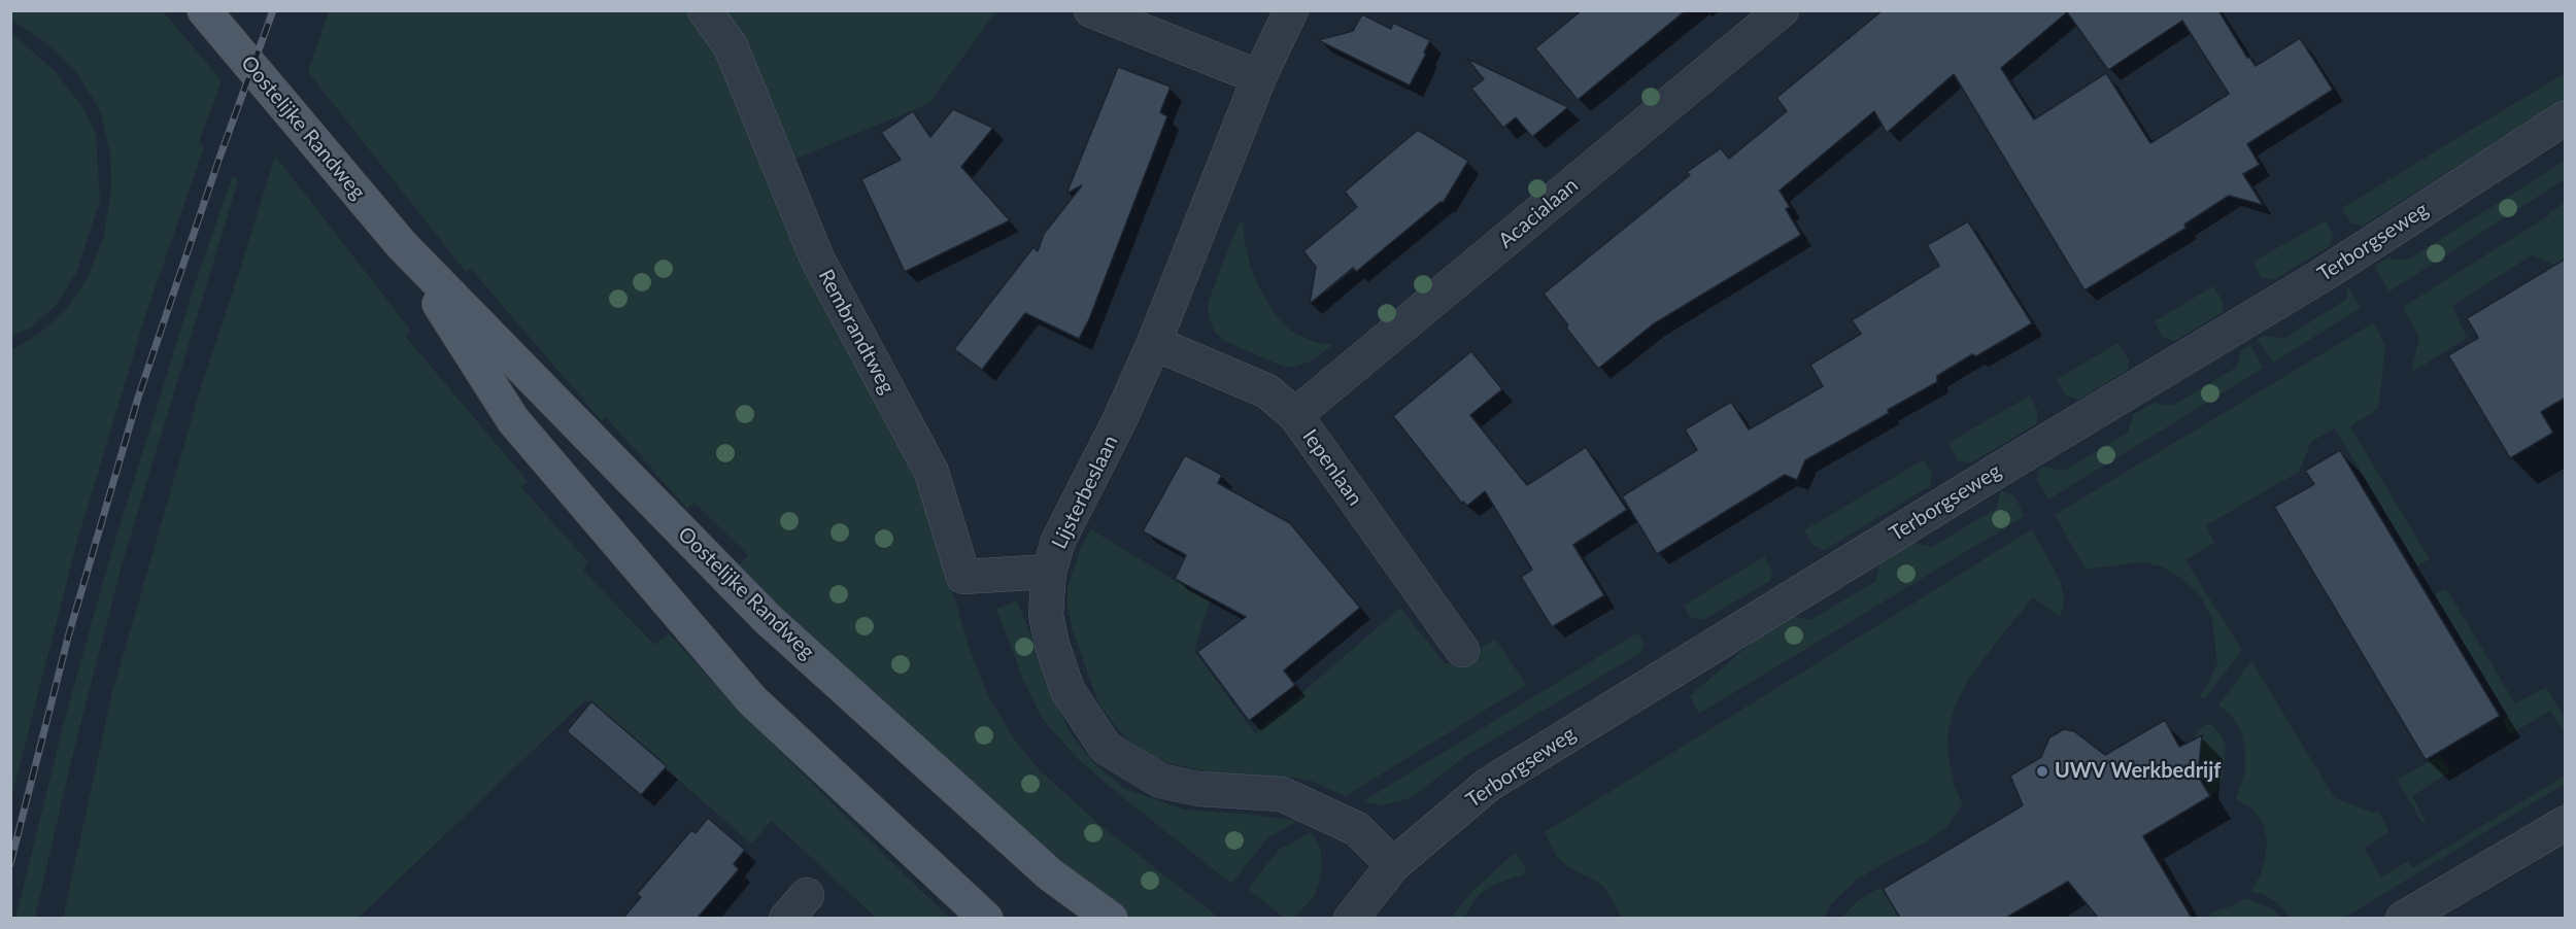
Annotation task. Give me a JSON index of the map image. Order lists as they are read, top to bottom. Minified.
{"streets":{"main road":["Oostelijke Randweg"],"street":["Acacialaan","Terborgseweg","Rembrandtweg","Iepenlaan","Lijsterbeslaan"]},"crossings":[["Acacialaan","Iepenlaan"],["Terborgseweg","Lijsterbeslaan"],["Rembrandtweg","Lijsterbeslaan"],["Iepenlaan","Lijsterbeslaan"]],"places":["UWV Werkbedrijf"]}
